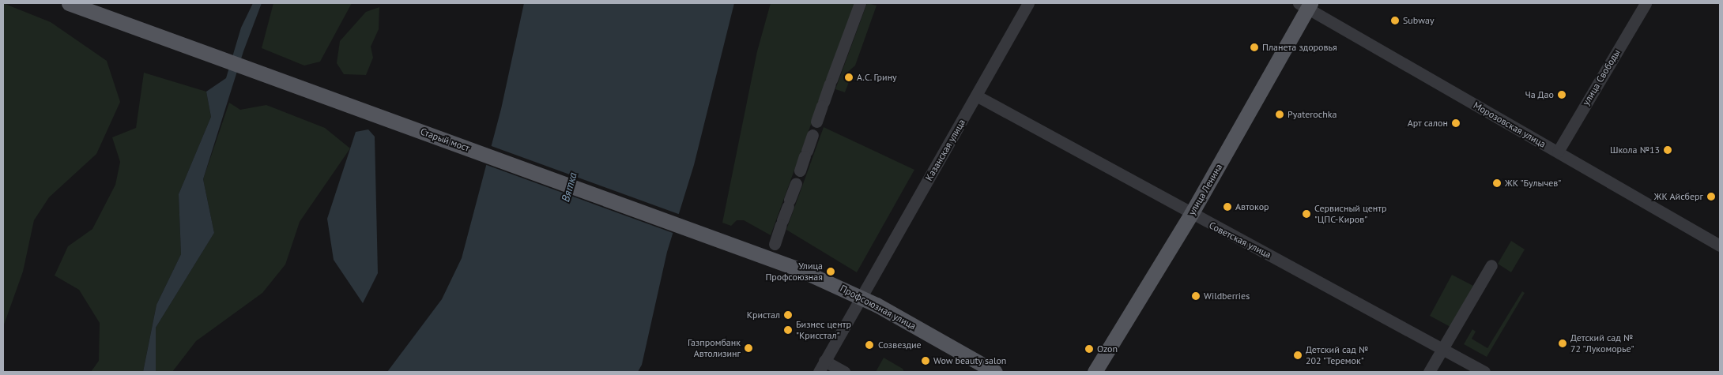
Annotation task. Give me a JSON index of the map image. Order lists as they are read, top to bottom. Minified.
{"streets":{"main road":["Старый мост","улица Ленина","Профсоюзная улица"],"street":["улица Свободы","Морозовская улица","Казанская улица","Советская улица"]},"crossings":[["улица Свободы","Морозовская улица"],["Морозовская улица","улица Ленина"],["Старый мост","Профсоюзная улица"],["Казанская улица","Советская улица"],["Казанская улица","Профсоюзная улица"],["улица Ленина","Советская улица"]],"water":["Вятка"],"places":["Subway","Планета здоровья","А.С. Грину","Ча Дао","Pyaterochka","Арт салон","Школа №13","ЖК \"Булычев\"","ЖК Айсберг","Автокор","Сервисный центр \"ЦПС-Киров\"","Улица Профсоюзная","Wildberries","Кристал","Бизнес центр \"Крисстал\"","Детский сад № 72 \"Лукоморье\"","Созвездие","Газпромбанк Автолизинг","Ozon","Детский сад № 202 \"Теремок\"","Wow beauty salon"]}
